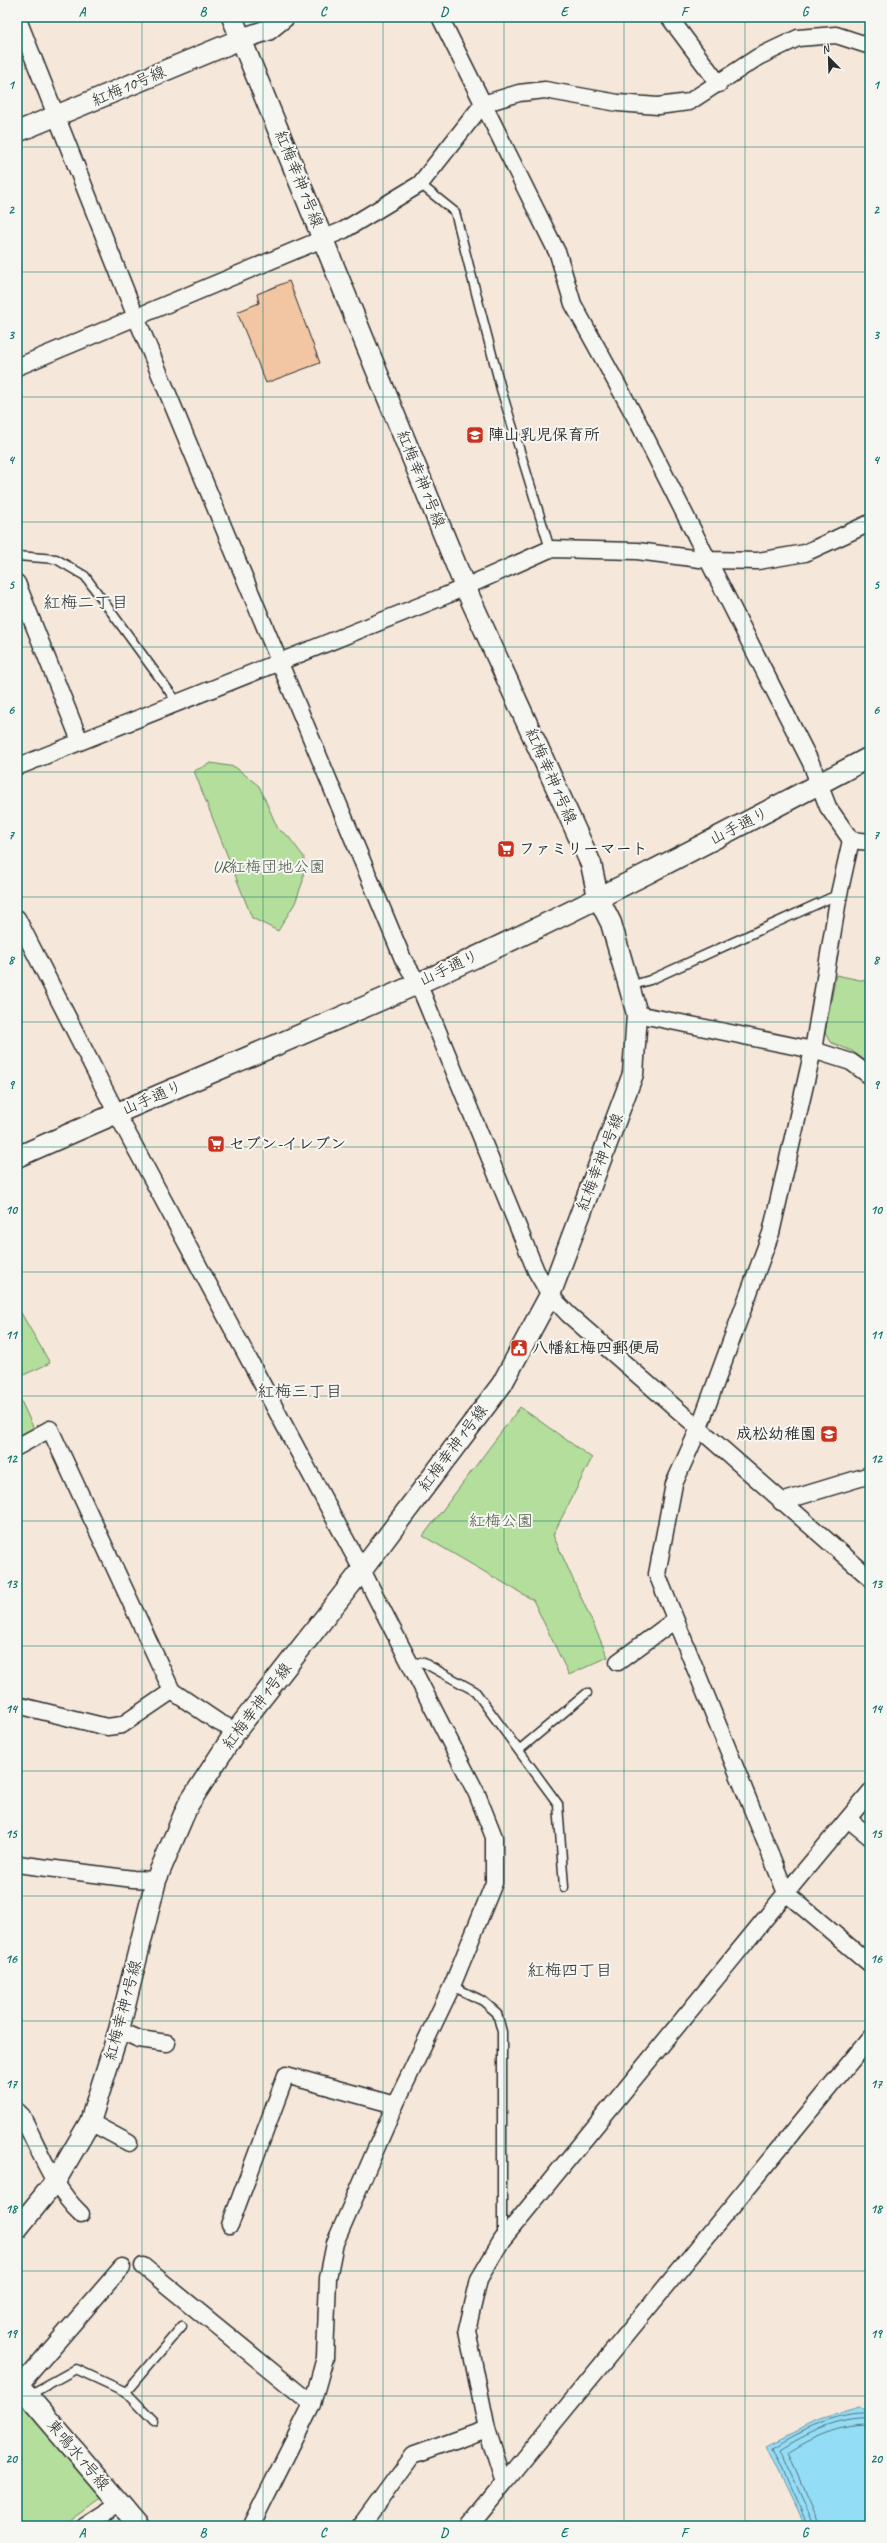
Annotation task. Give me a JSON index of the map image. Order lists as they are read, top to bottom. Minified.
{"streets":{"street":["紅梅10号線","紅梅幸神1号線","山手通り","東鳴水1号線"]},"crossings":[["紅梅10号線","紅梅幸神1号線"],["紅梅幸神1号線","山手通り"]],"districts":["紅梅二丁目","紅梅三丁目","紅梅四丁目"],"parks":["UR紅梅団地公園","紅梅公園"],"places":{"school or university":["陣山乳児保育所","成松幼稚園"],"supermarket":["ファミリーマート","セブン-イレブン"],"public building":["八幡紅梅四郵便局"]},"north":"top left","grid":{"columns":["A","B","C","D","E","F","G"],"rows":["1","2","3","4","5","6","7","8","9","10","11","12","13","14","15","16","17","18","19","20"]}}
